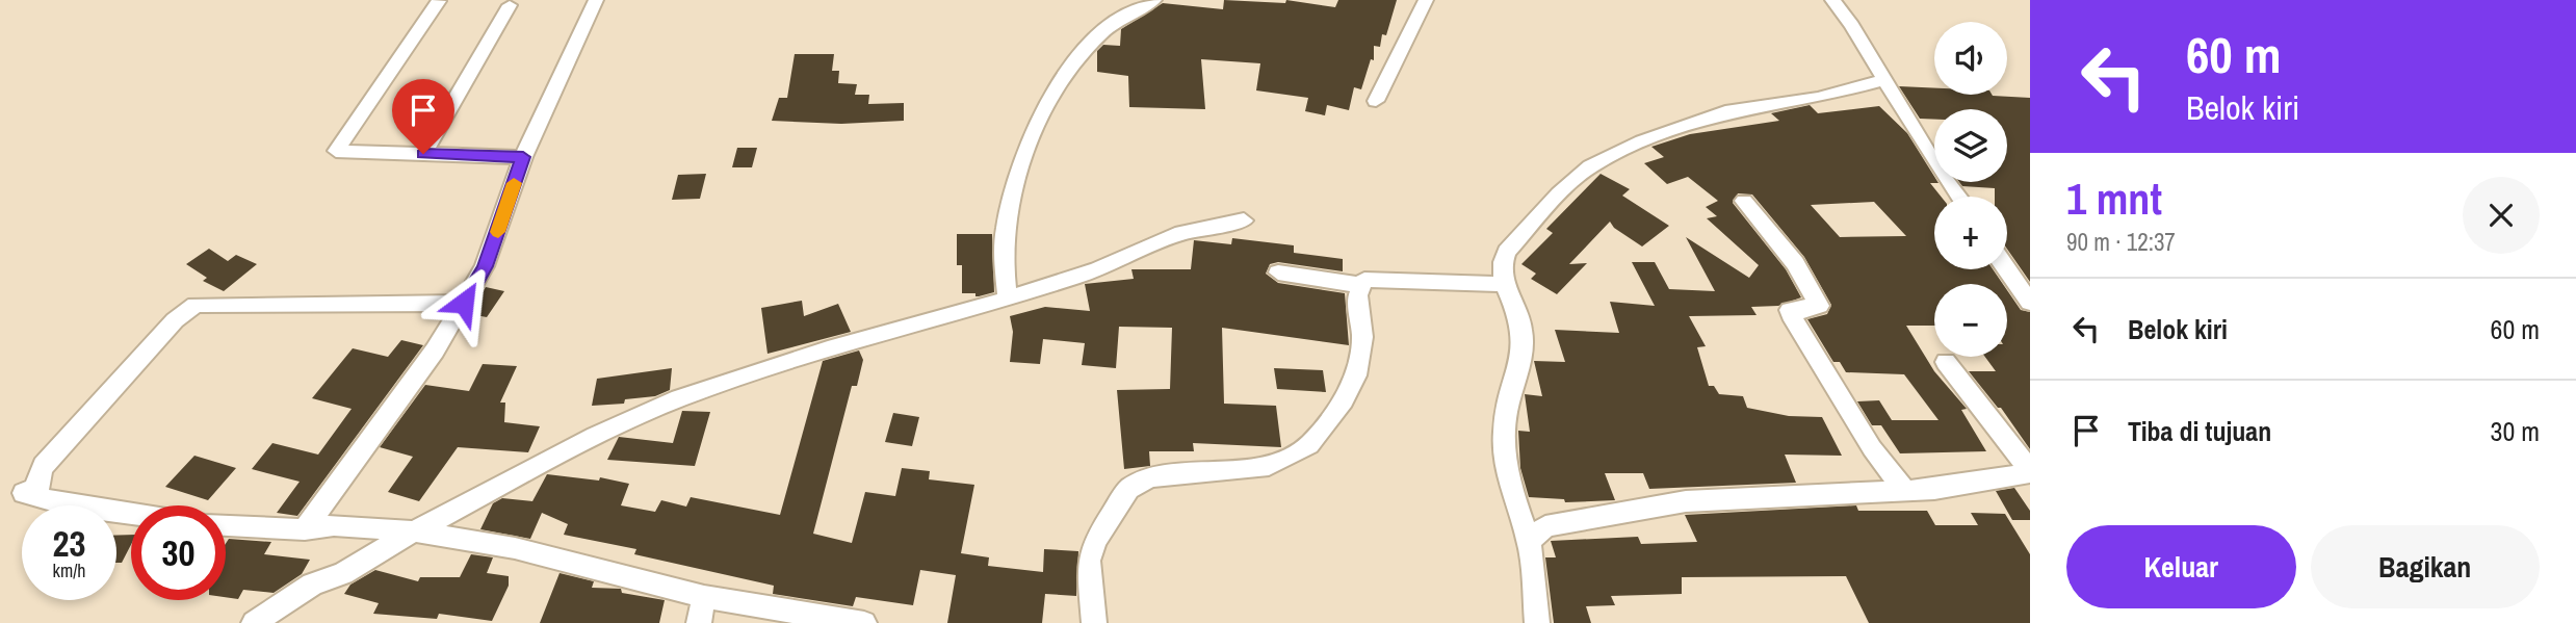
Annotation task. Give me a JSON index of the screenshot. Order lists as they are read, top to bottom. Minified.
{"page":{"turn":["60 m","Belok kiri"],"map_buttons":["+","−"],"heading":["1 mnt","90 m · 12:37"],"list":[{"name":"Belok kiri","value":"60 m"},{"name":"Tiba di tujuan","value":"30 m"}],"speed":"23 km/h","limit":"30","buttons":["Keluar","Bagikan"]}}
